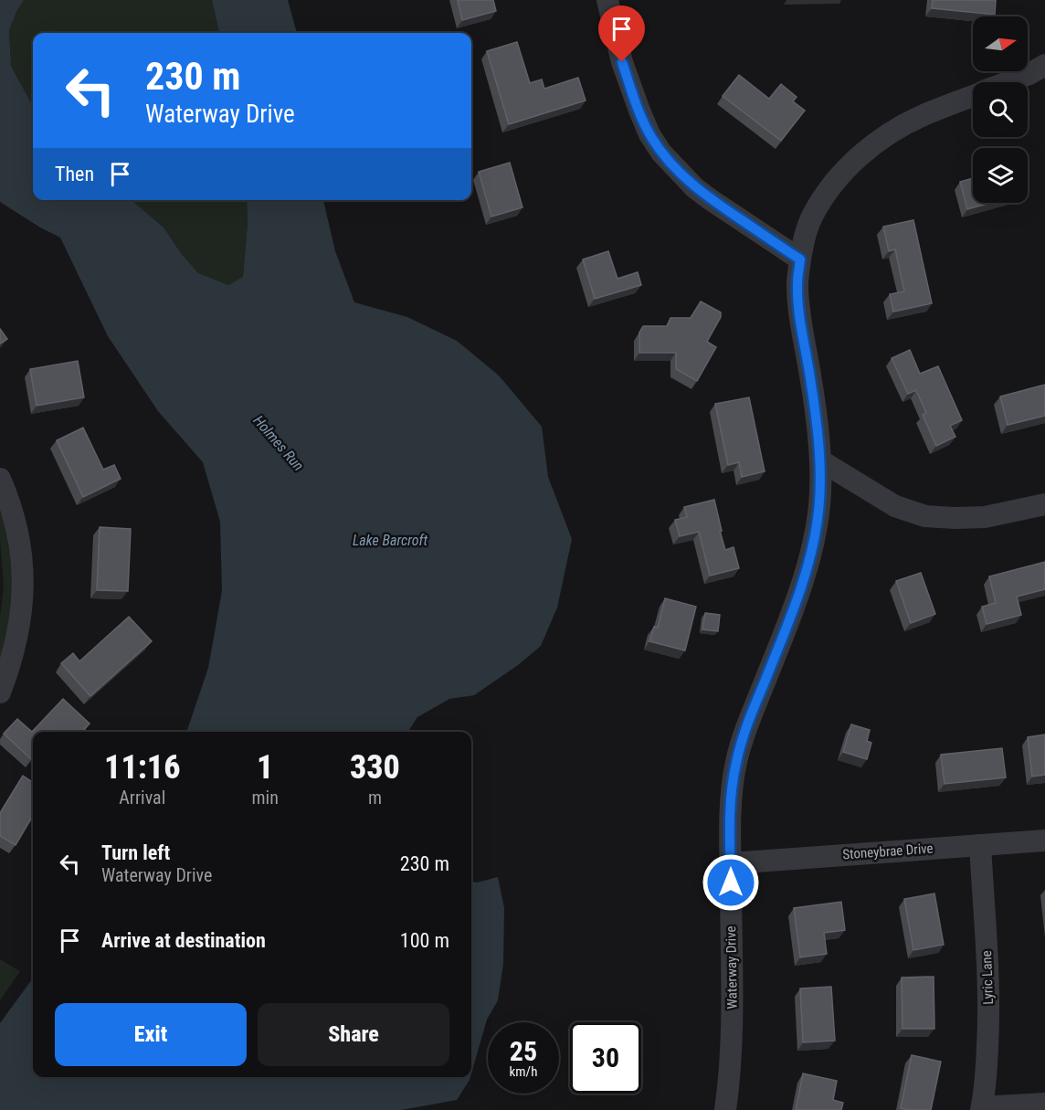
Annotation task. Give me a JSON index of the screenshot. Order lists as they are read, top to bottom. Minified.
{"streets":{"street":["Stoneybrae Drive","Waterway Drive","Lyric Lane"]},"crossings":[["Stoneybrae Drive","Waterway Drive"],["Stoneybrae Drive","Lyric Lane"]],"water":["Holmes Run","Lake Barcroft"],"north":"right","page":{"turn":["230 m","Waterway Drive"],"then":"Then","eta":["11:16","Arrival","1","min","330","m"],"list":[{"name":"Turn left","note":"Waterway Drive","value":"230 m"},{"name":"Arrive at destination","value":"100 m"}],"buttons":["Exit","Share"],"speed":"25 km/h","limit":"30"}}
